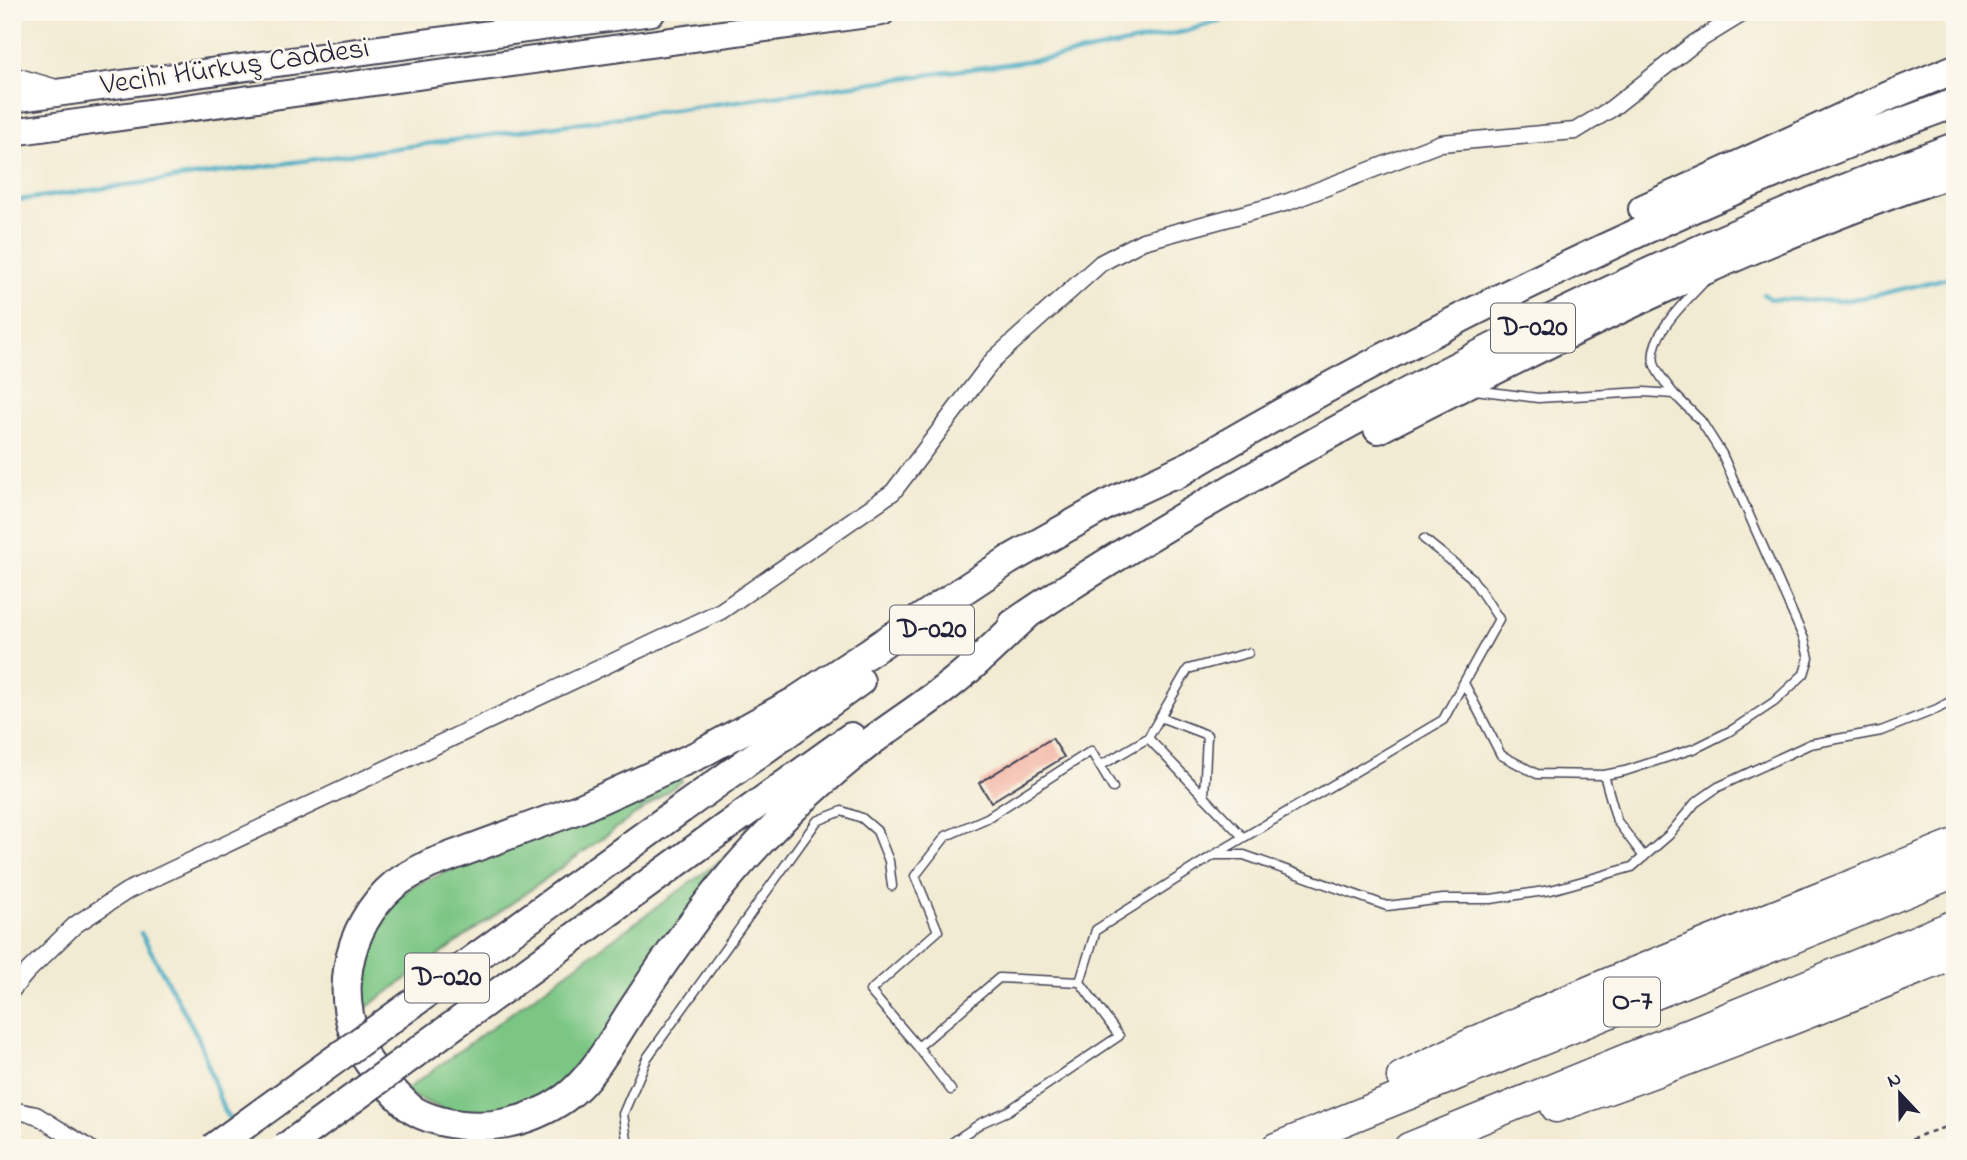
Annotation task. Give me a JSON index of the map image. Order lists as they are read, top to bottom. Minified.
{"streets":{"highway":["D-020","O-7"],"main road":["Vecihi Hürkuş Caddesi"]},"north":"top"}
